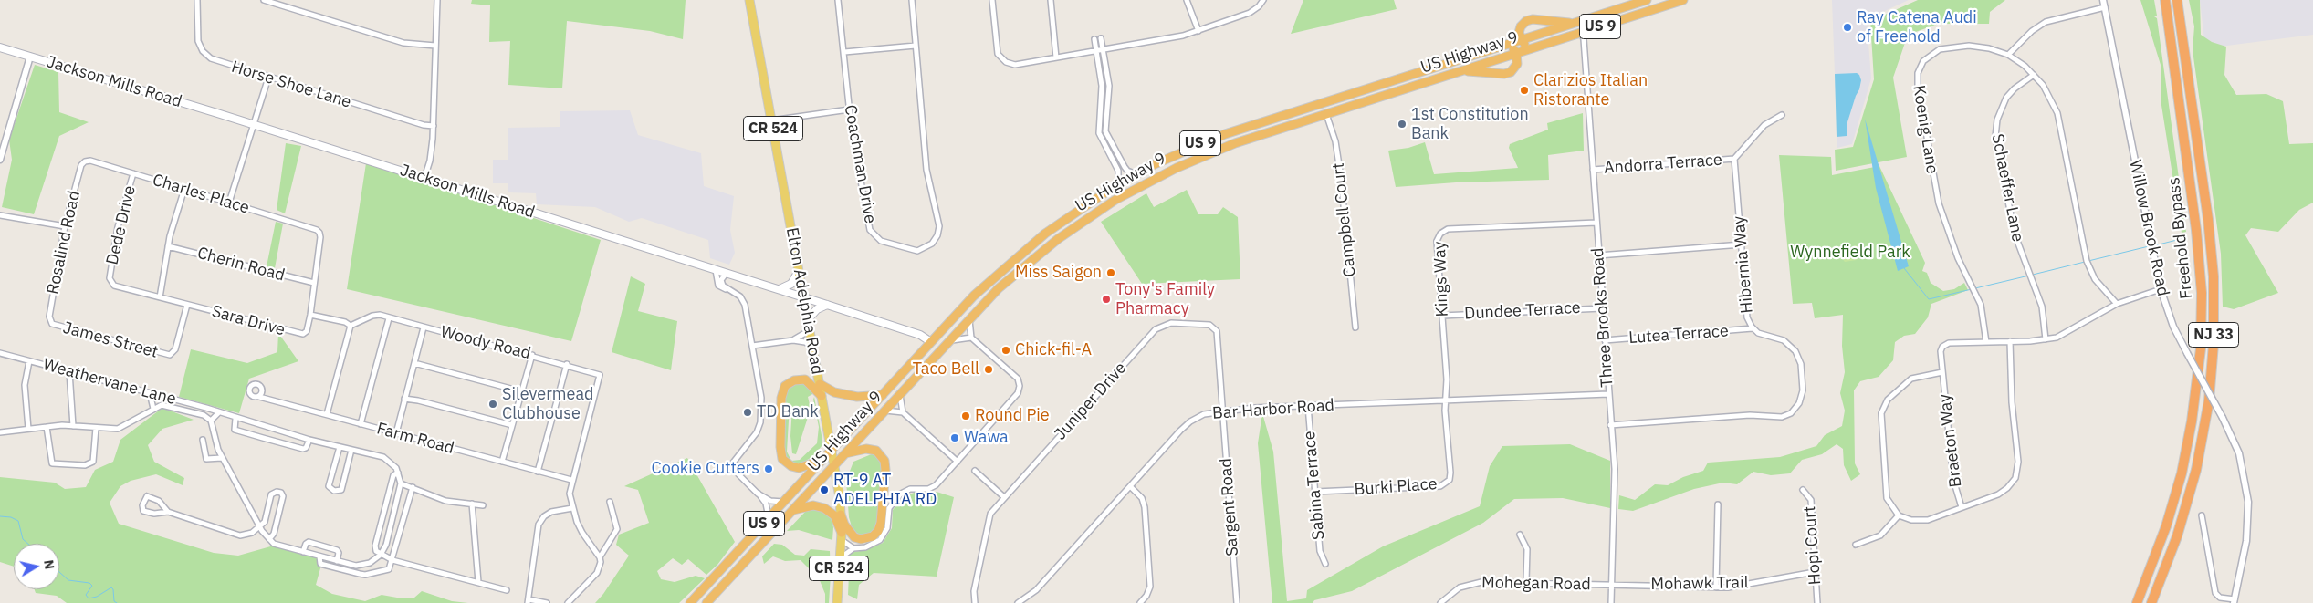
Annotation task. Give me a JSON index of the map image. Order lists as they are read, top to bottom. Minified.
{"streets":{"highway":["US 9","US Highway 9","Freehold Bypass","NJ 33"],"main road":["Jackson Mills Road","CR 524","Elton Adelphia Road"],"street":["Horse Shoe Lane","Koenig Lane","Coachman Drive","Andorra Terrace","Schaeffer Lane","Charles Place","Campbell Court","Dede Drive","Willow Brook Road","Rosalind Road","Cherin Road","Hibernia Way","Kings Way","Dundee Terrace","Three Brooks Road","Sara Drive","Lutea Terrace","James Street","Woody Road","Weathervane Lane","Juniper Drive","Bar Harbor Road","Farm Road","Braeton Way","Sabina Terrace","Burki Place","Sargent Road","Hopi Court","Mohegan Road","Mohawk Trail"]},"crossings":[["US Highway 9","Jackson Mills Road"],["US Highway 9","Campbell Court"],["US Highway 9","Elton Adelphia Road"],["US Highway 9","Three Brooks Road"],["Jackson Mills Road","Elton Adelphia Road"],["Koenig Lane","Schaeffer Lane"],["Koenig Lane","Braeton Way"],["Andorra Terrace","Hibernia Way"],["Andorra Terrace","Three Brooks Road"],["Charles Place","Dede Drive"],["Charles Place","Rosalind Road"],["Charles Place","Cherin Road"],["Dede Drive","Sara Drive"],["Rosalind Road","James Street"],["Hibernia Way","Three Brooks Road"],["Hibernia Way","Lutea Terrace"],["Kings Way","Dundee Terrace"],["Kings Way","Three Brooks Road"],["Kings Way","Bar Harbor Road"],["Kings Way","Burki Place"],["Dundee Terrace","Three Brooks Road"],["Three Brooks Road","Lutea Terrace"],["Three Brooks Road","Bar Harbor Road"],["Three Brooks Road","Mohegan Road"],["Three Brooks Road","Mohawk Trail"],["Sara Drive","James Street"],["Woody Road","Farm Road"],["Juniper Drive","Bar Harbor Road"],["Juniper Drive","Sargent Road"],["Bar Harbor Road","Sabina Terrace"],["Bar Harbor Road","Burki Place"],["Bar Harbor Road","Sargent Road"],["Sabina Terrace","Burki Place"],["Hopi Court","Mohawk Trail"],["Mohegan Road","Mohawk Trail"]],"parks":["Wynnefield Park"],"places":["Ray Catena Audi of Freehold","Clarizios Italian Ristorante","1st Constitution Bank","Miss Saigon","Tony's Family Pharmacy","Chick-fil-A","Taco Bell","Silevermead Clubhouse","TD Bank","Round Pie","Wawa","Cookie Cutters","RT-9 AT ADELPHIA RD"],"north":"right"}
